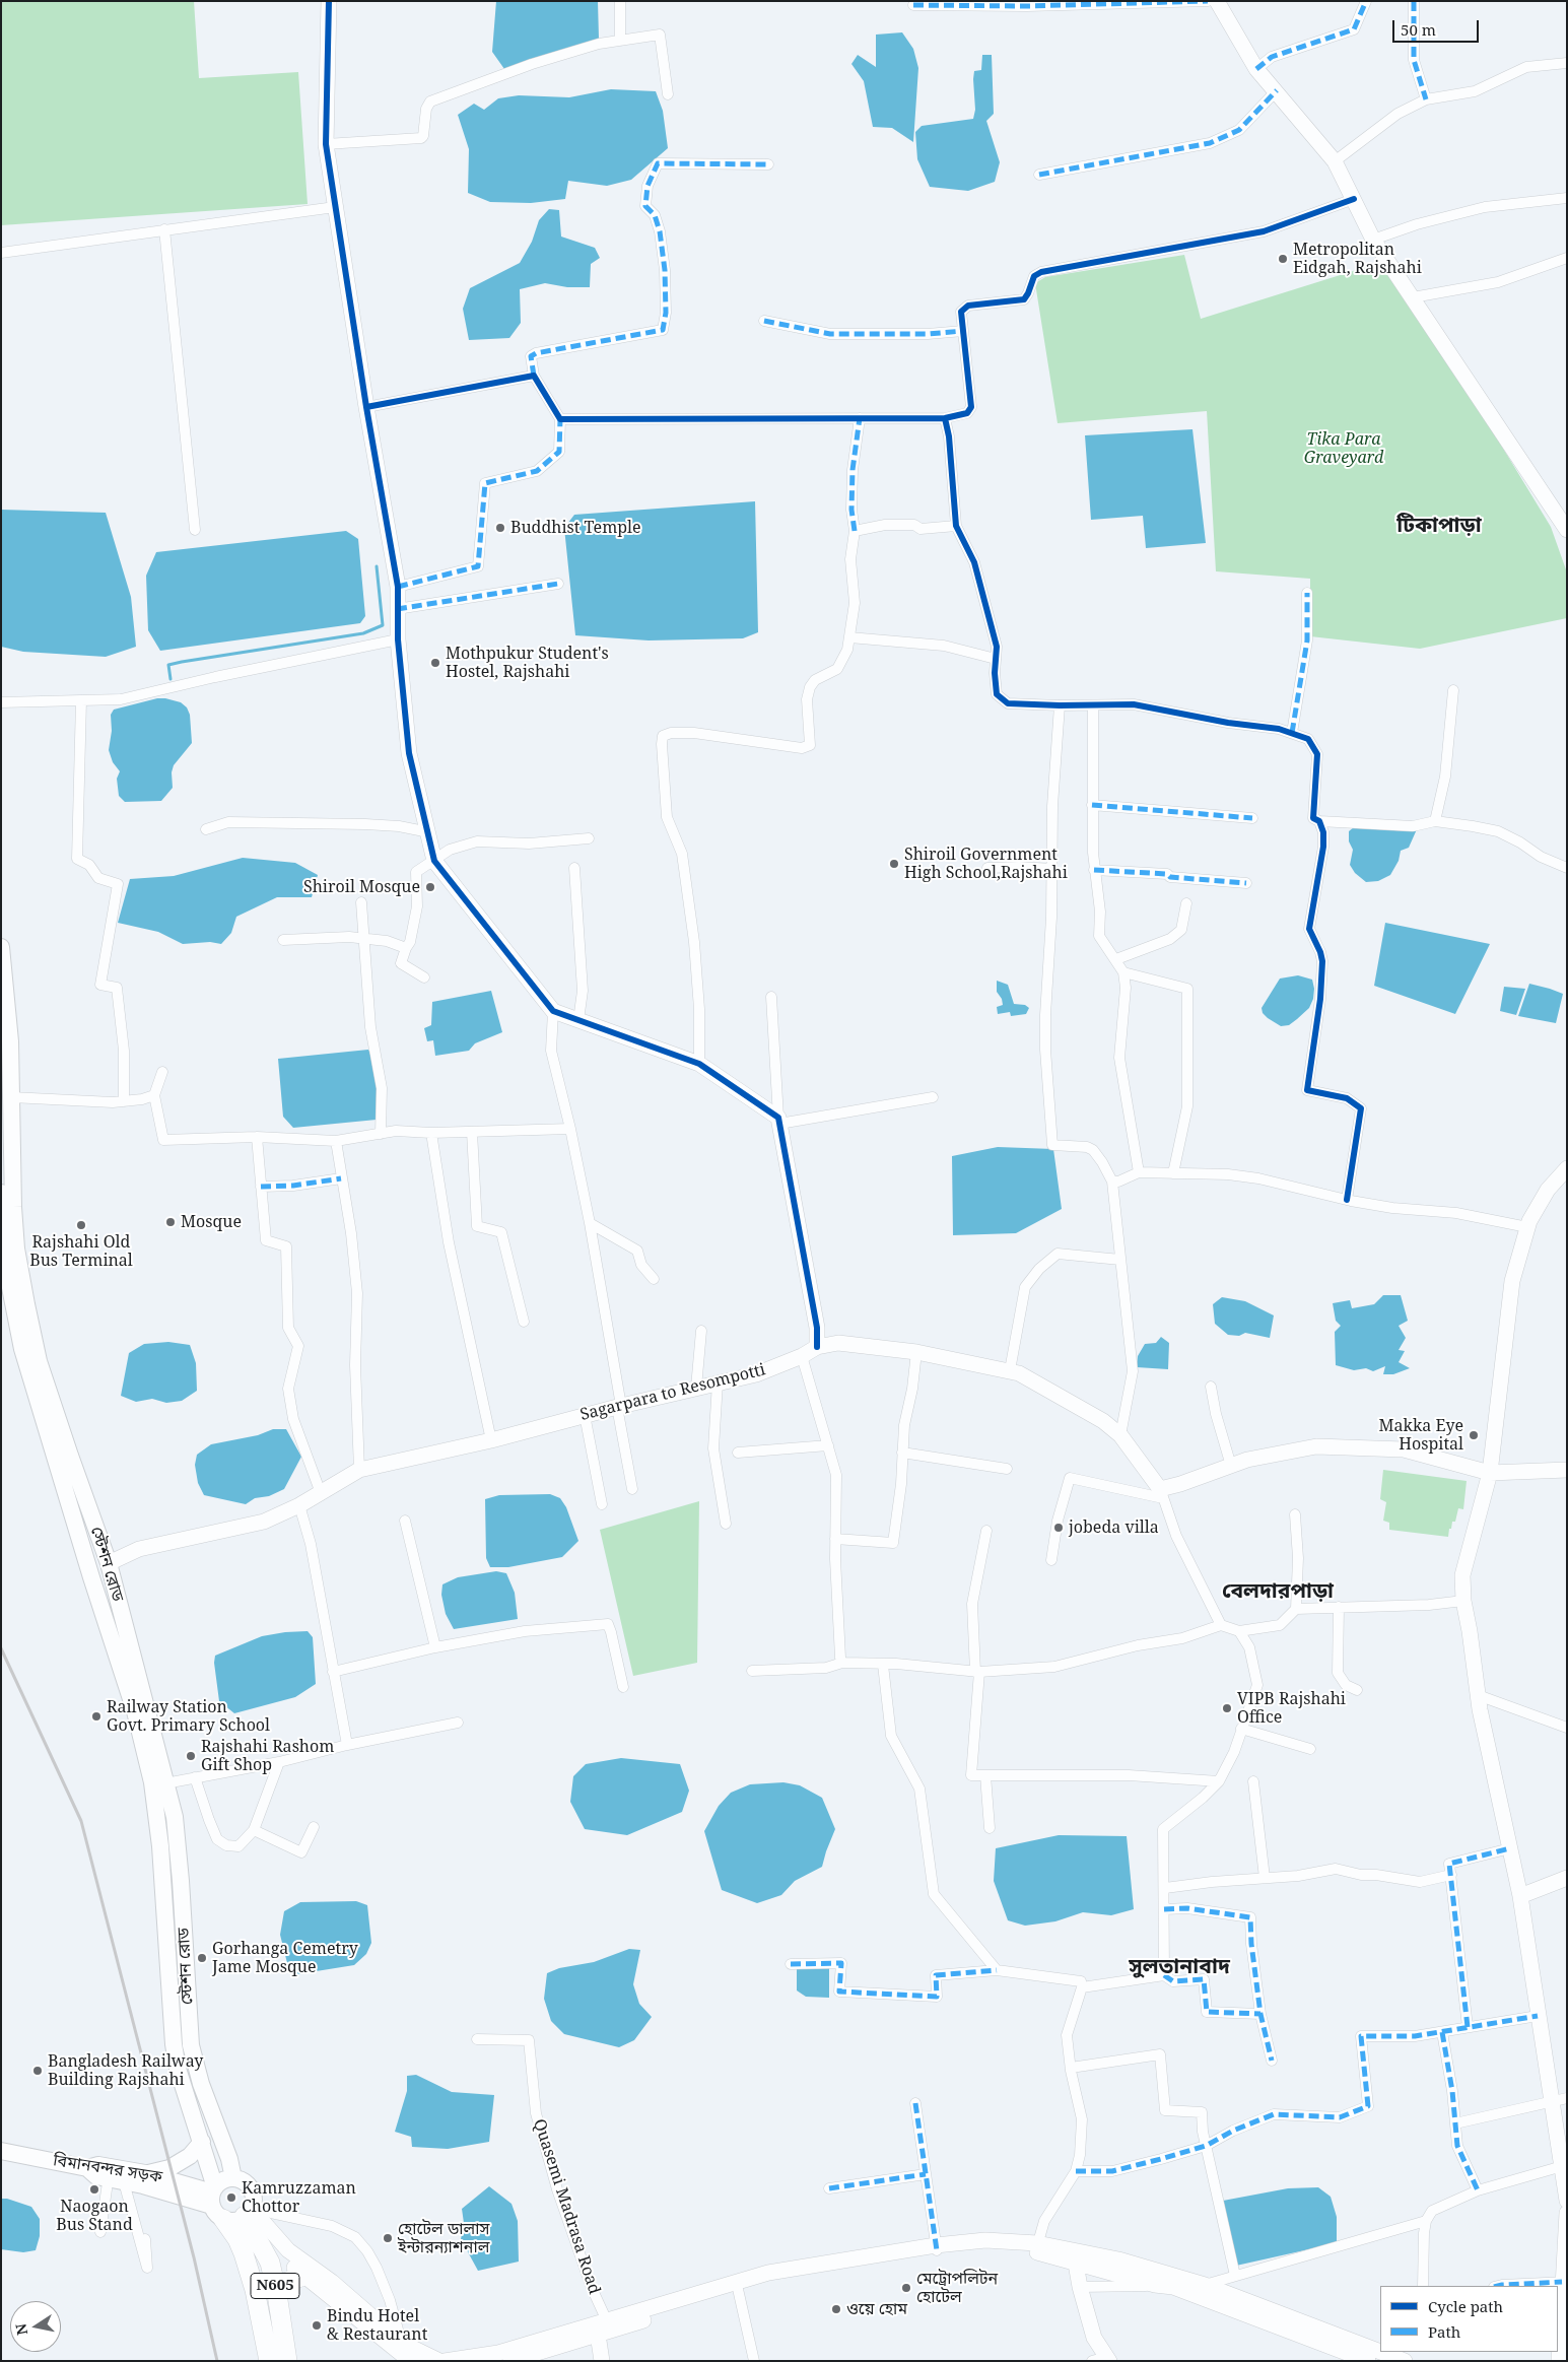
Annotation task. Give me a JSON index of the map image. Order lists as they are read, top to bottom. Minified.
{"streets":{"highway":["স্টেশন রোড","N605"],"main road":["Sagarpara to Resompotti","বিমানবন্দর সড়ক"],"street":["Quasemi Madrasa Road"]},"crossings":[["Sagarpara to Resompotti","স্টেশন রোড"],["স্টেশন রোড","বিমানবন্দর সড়ক"],["স্টেশন রোড","N605"],["বিমানবন্দর সড়ক","N605"]],"districts":["টিকাপাড়া","বেলদারপাড়া","সুলতানাবাদ"],"parks":["Tika Para Graveyard"],"places":["Metropolitan Eidgah, Rajshahi","Buddhist Temple","Mothpukur Student's Hostel, Rajshahi","Shiroil Government High School,Rajshahi","Shiroil Mosque","Mosque","Rajshahi Old Bus Terminal","Makka Eye Hospital","jobeda villa","VIPB Rajshahi Office","Railway Station Govt. Primary School","Rajshahi Rashom Gift Shop","Gorhanga Cemetry Jame Mosque","Bangladesh Railway Building Rajshahi","Naogaon Bus Stand","Kamruzzaman Chottor","হোটেল ডালাস ইন্টারন্যাশনাল","মেট্রোপলিটন হোটেল","ওয়ে হোম","Bindu Hotel & Restaurant"],"legend":["Cycle path","Path"],"scale_bar":"50 m","north":"left"}
